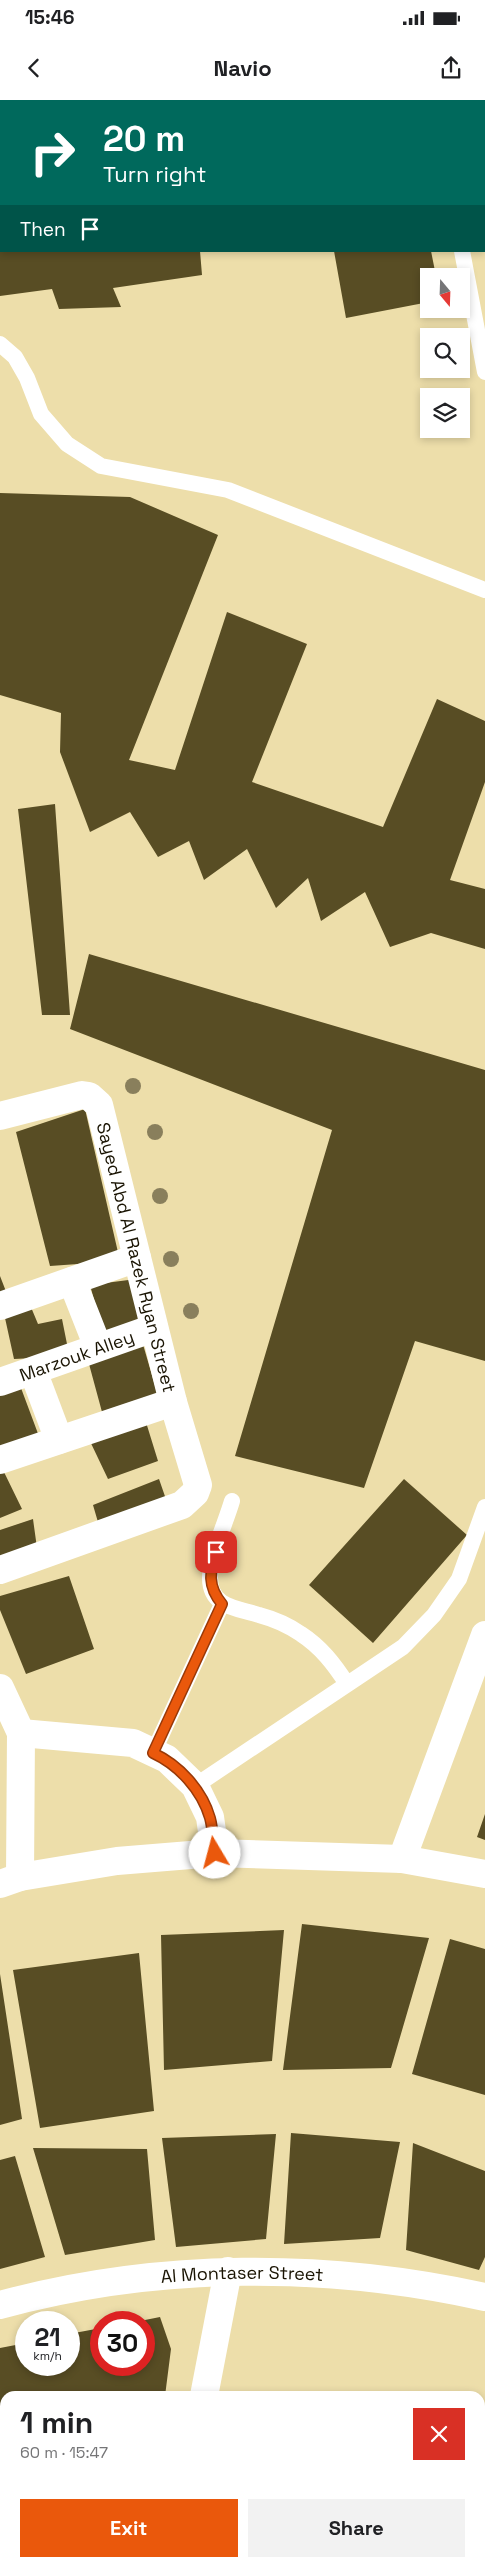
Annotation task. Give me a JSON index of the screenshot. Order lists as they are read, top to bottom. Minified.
{"streets":{"street":["Sayed Abd Al Razek Ryan Street","Marzouk Alley","Al Montaser Street"]},"crossings":[["Sayed Abd Al Razek Ryan Street","Marzouk Alley"]],"north":"bottom","page":{"status":"15:46","header":"Navio","turn":["20 m","Turn right"],"then":"Then","speed":"21 km/h","limit":"30","heading":["1 min","60 m · 15:47"],"buttons":["Exit","Share"]}}
